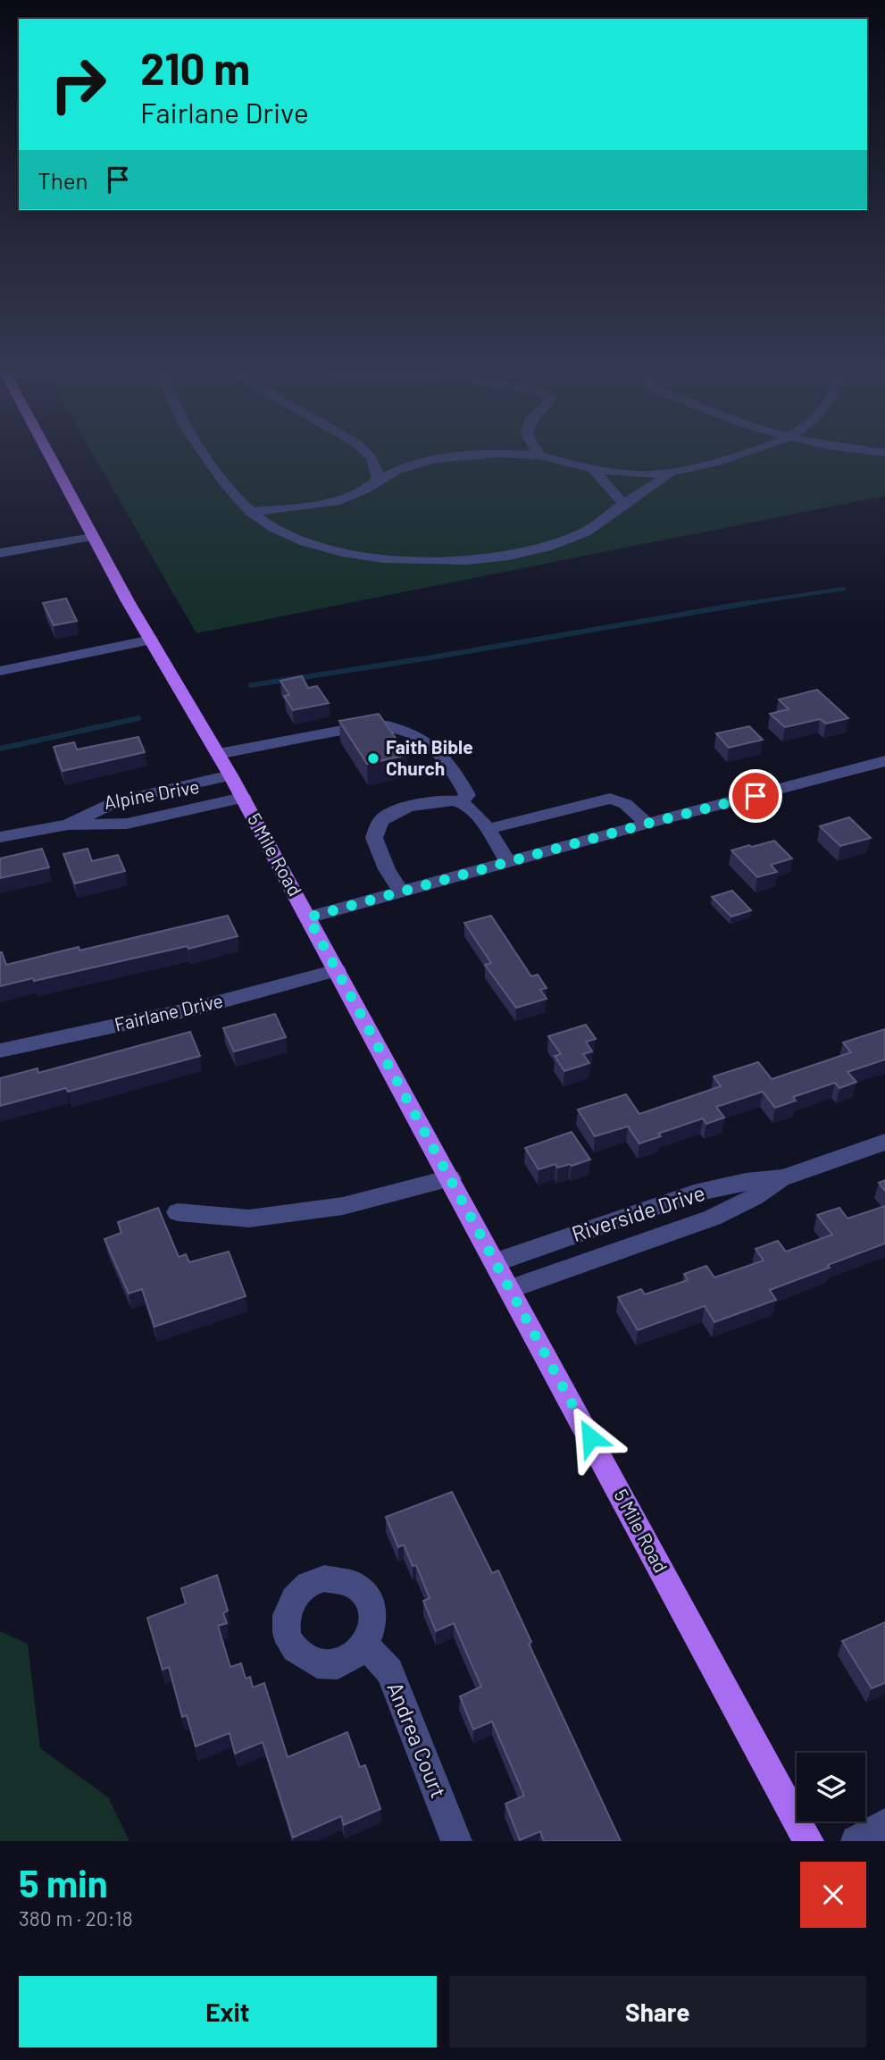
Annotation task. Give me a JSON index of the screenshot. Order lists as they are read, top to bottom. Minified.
{"streets":{"main road":["5 Mile Road"],"street":["Alpine Drive","Fairlane Drive","Riverside Drive","Andrea Court"]},"crossings":[["Alpine Drive","5 Mile Road"],["5 Mile Road","Fairlane Drive"],["5 Mile Road","Riverside Drive"]],"places":["Faith Bible Church"],"page":{"turn":["210 m","Fairlane Drive"],"then":"Then","heading":["5 min","380 m · 20:18"],"buttons":["Exit","Share"]}}
